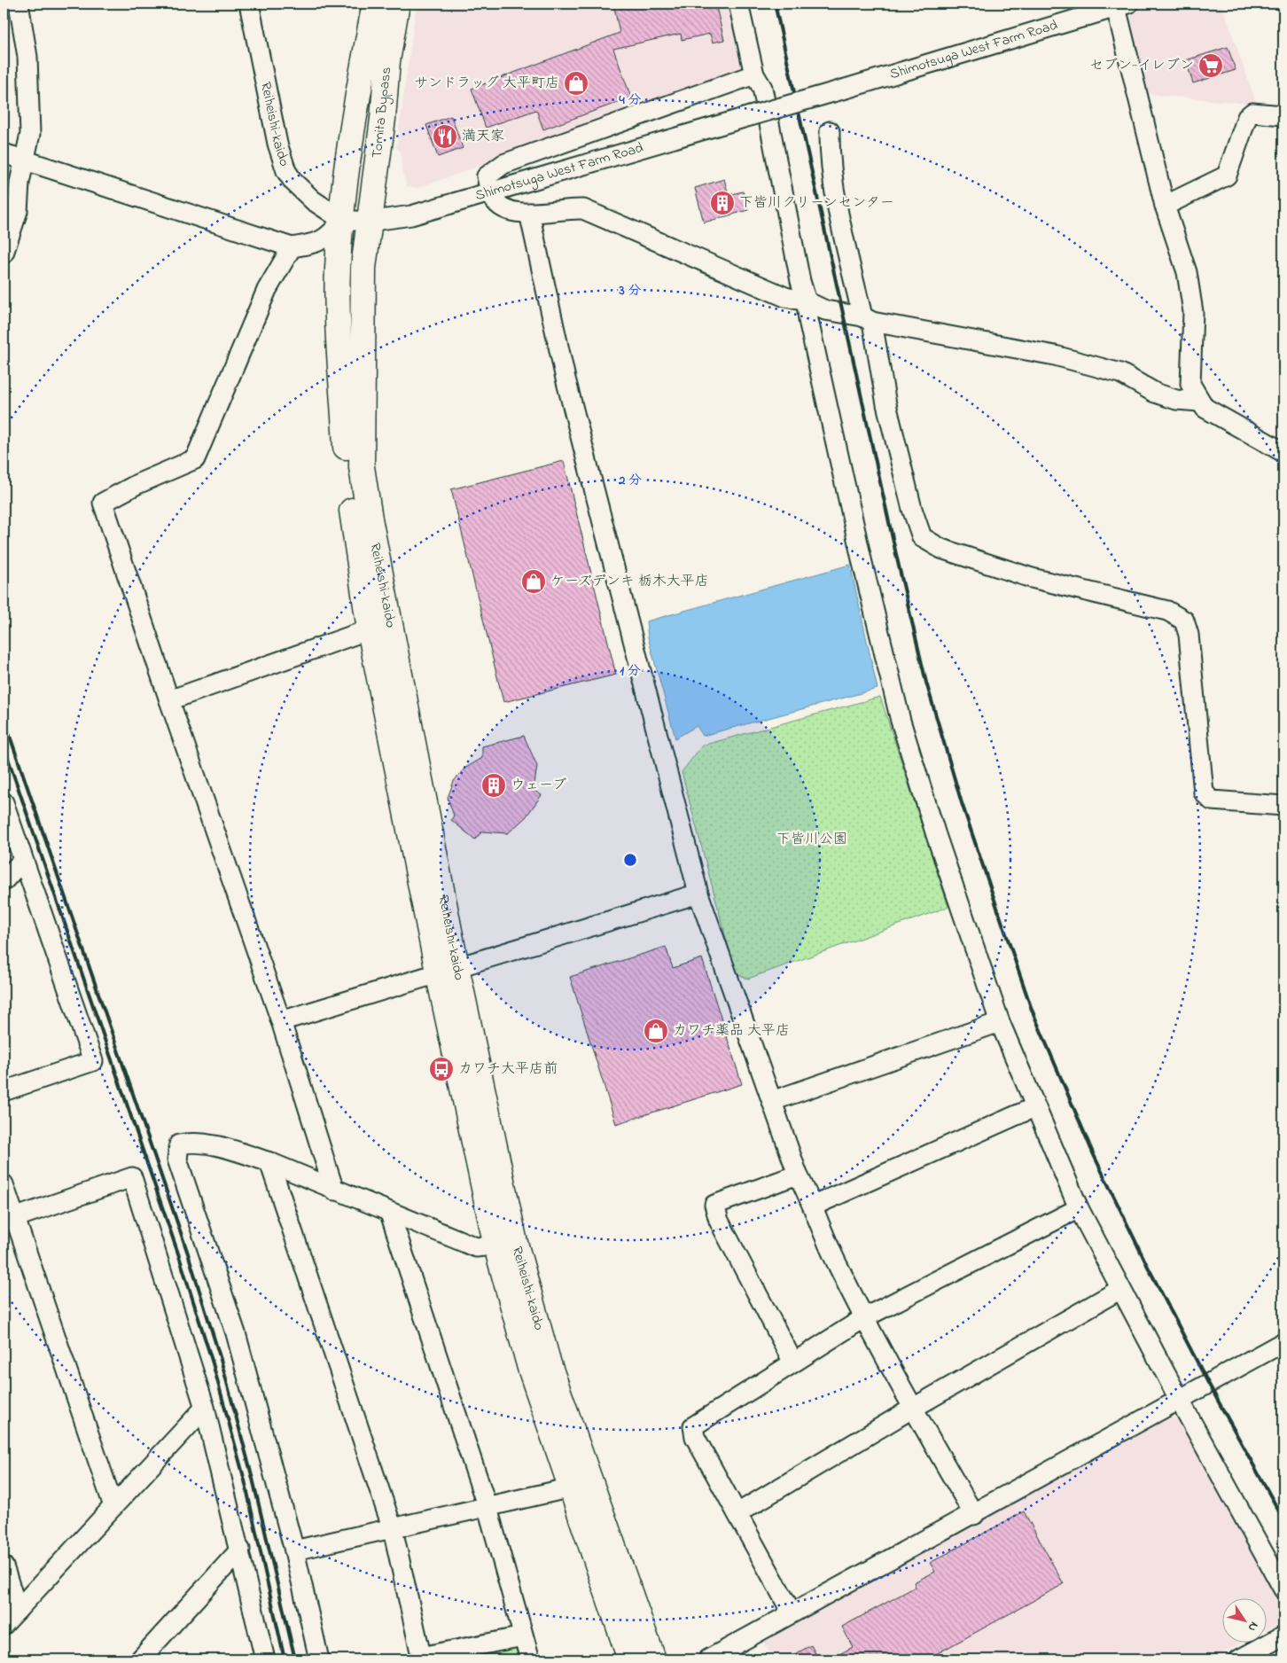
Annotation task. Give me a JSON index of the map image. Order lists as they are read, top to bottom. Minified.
{"streets":{"main road":["Tomita Bypass","Reiheishi-kaido"],"street":["Shimotsuga West Farm Road"]},"crossings":[["Shimotsuga West Farm Road","Tomita Bypass"],["Shimotsuga West Farm Road","Reiheishi-kaido"],["Tomita Bypass","Reiheishi-kaido"]],"parks":["下皆川公園"],"places":{"supermarket":["セブン-イレブン"],"shop":["サンドラッグ 大平町店","ケーズデンキ 栃木大平店","カワチ薬品 大平店"],"restaurant":["満天家"],"building":["下皆川クリーンセンター","ウェーブ"],"bus stop":["カワチ大平店前"]},"north":"bottom right","rings":["4 分","3 分","2 分","1 分"]}
